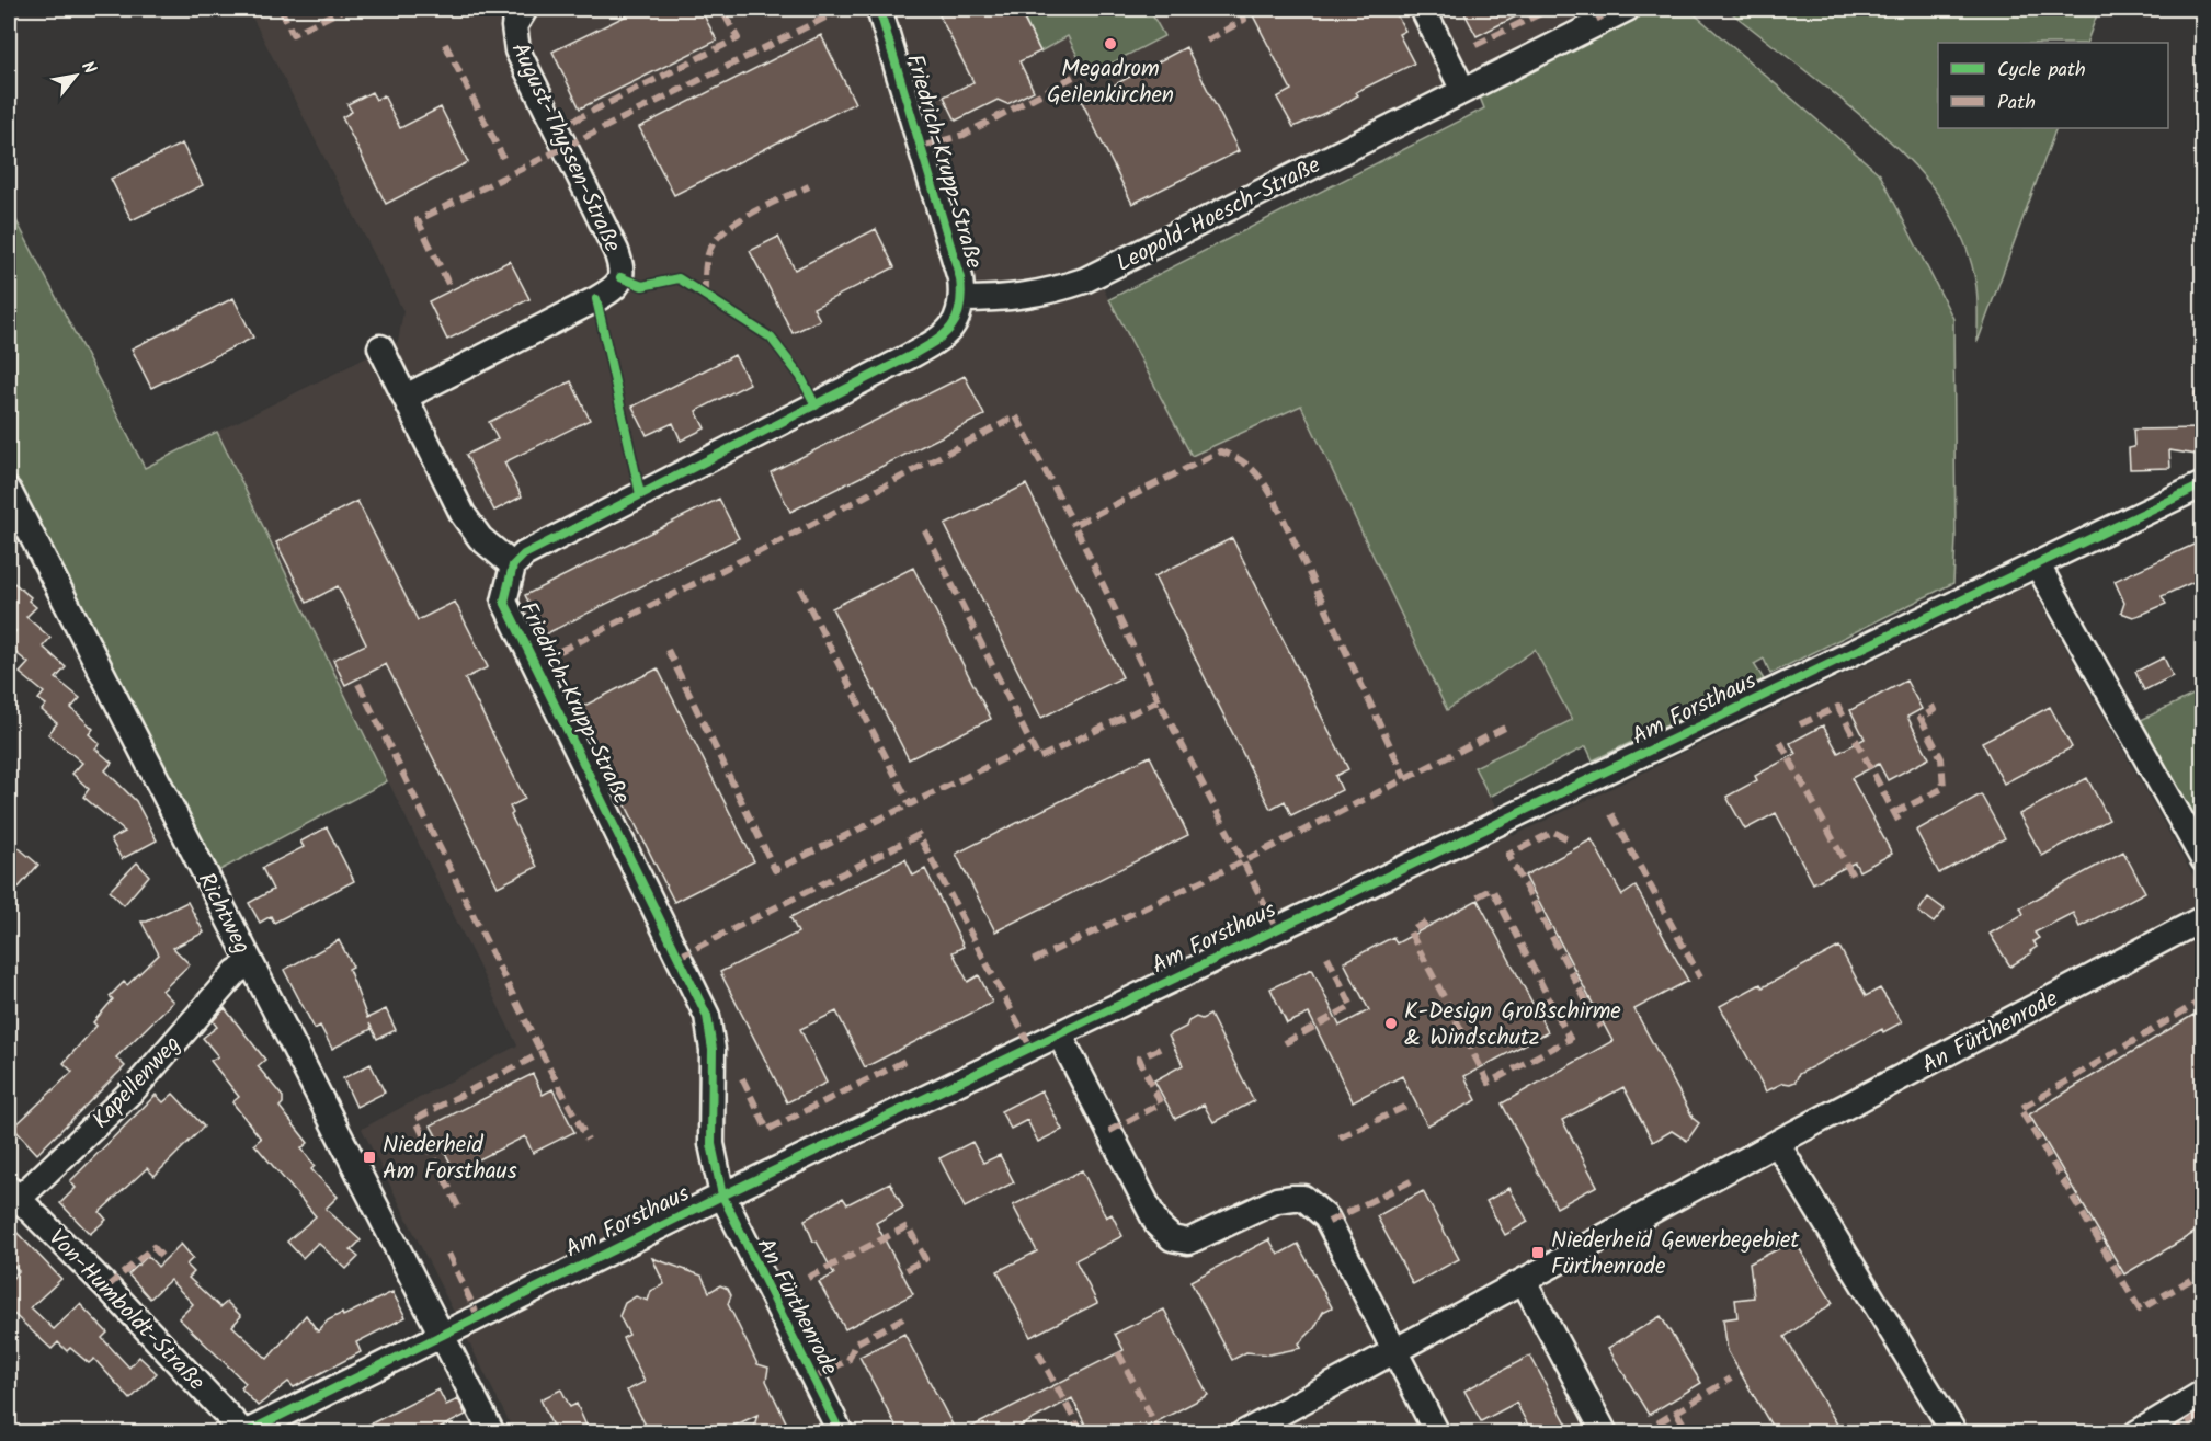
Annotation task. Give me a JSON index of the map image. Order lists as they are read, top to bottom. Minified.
{"streets":{"street":["August-Thyssen-Straße","Friedrich-Krupp-Straße","Leopold-Hoesch-Straße","Am Forsthaus","Richtweg","An Fürthenrode","Kapellenweg","Von-Humboldt-Straße"]},"crossings":[["Friedrich-Krupp-Straße","Leopold-Hoesch-Straße"],["Friedrich-Krupp-Straße","Am Forsthaus"],["Friedrich-Krupp-Straße","An Fürthenrode"],["Am Forsthaus","Richtweg"],["Am Forsthaus","An Fürthenrode"],["Am Forsthaus","Von-Humboldt-Straße"],["Richtweg","Kapellenweg"],["Kapellenweg","Von-Humboldt-Straße"]],"places":{"other":["Megadrom Geilenkirchen","K-Design Großschirme & Windschutz"],"transit":["Niederheid Am Forsthaus","Niederheid Gewerbegebiet Fürthenrode"]},"legend":["Cycle path","Path"],"north":"top right"}
